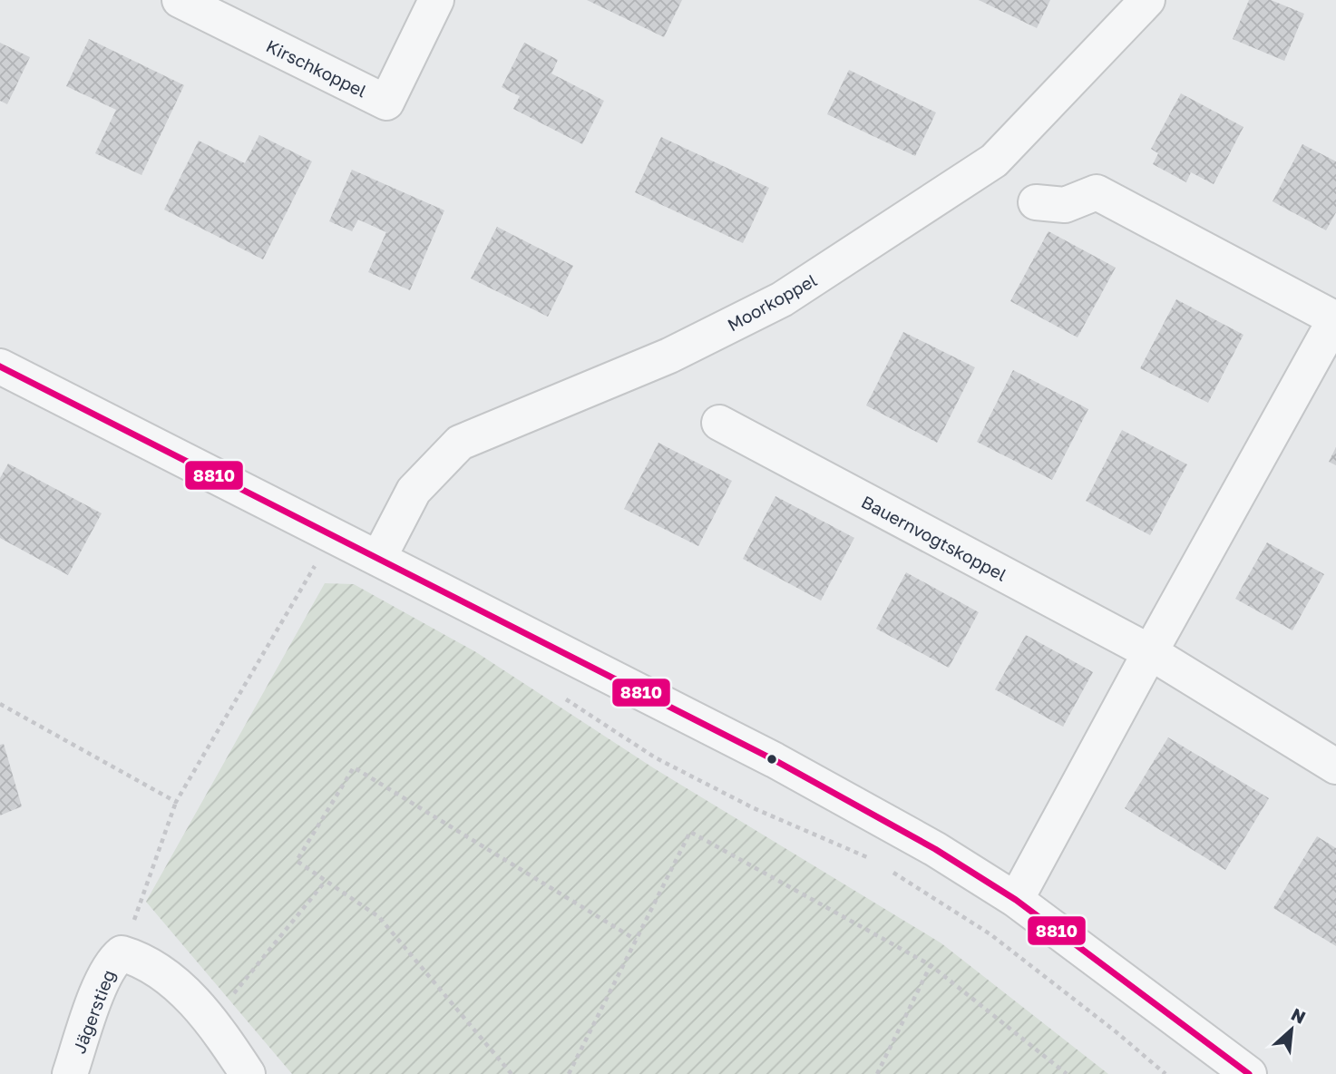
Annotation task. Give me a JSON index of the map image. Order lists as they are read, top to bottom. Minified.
{"streets":{"street":["Kirschkoppel","Moorkoppel","Bauernvogtskoppel","Jägerstieg"]},"lines":["transit line 8810"],"north":"top right"}
